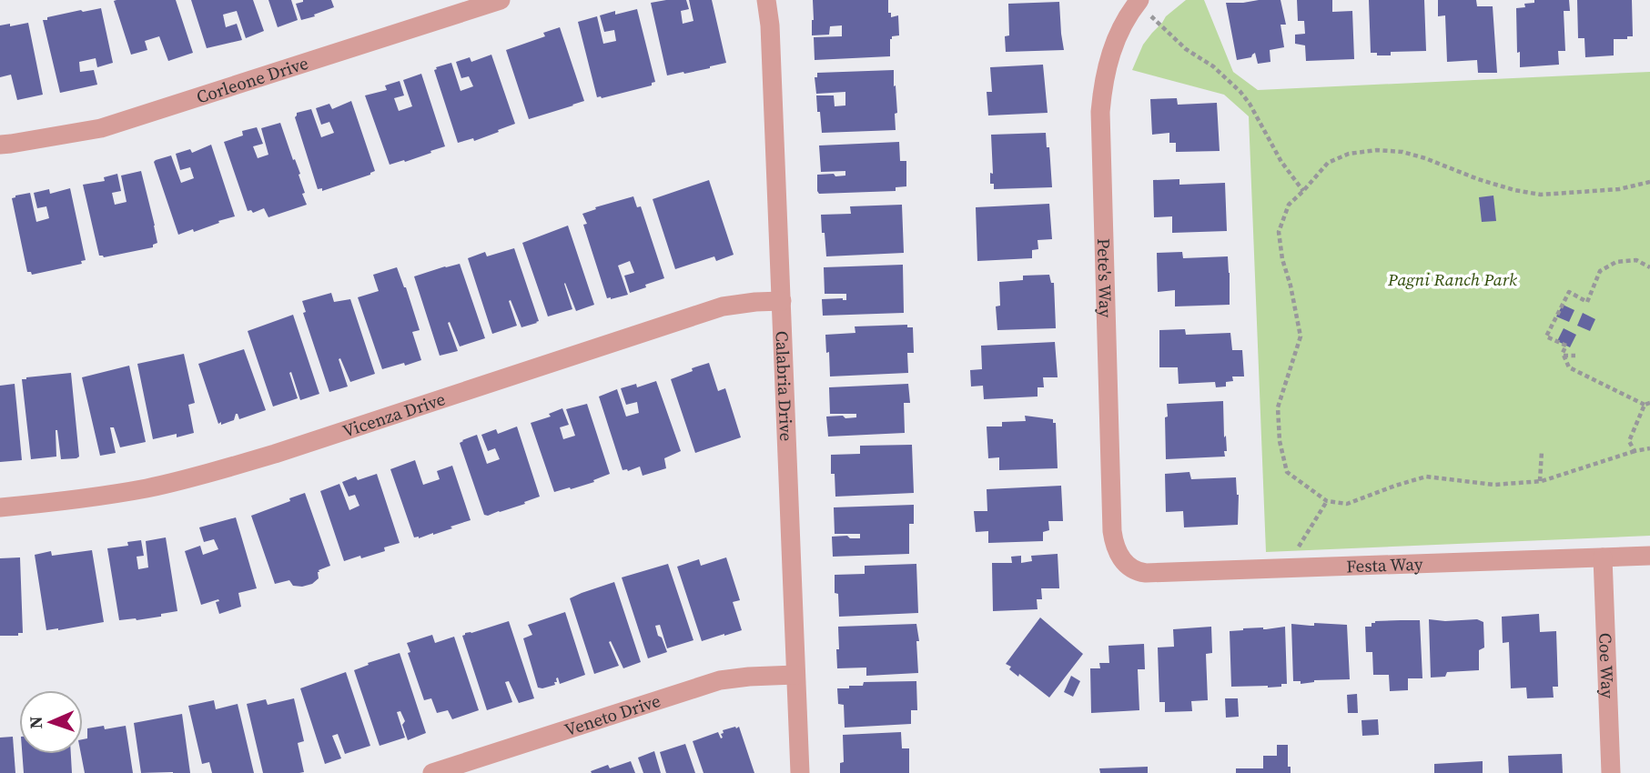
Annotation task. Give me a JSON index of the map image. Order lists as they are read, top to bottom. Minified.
{"streets":{"street":["Corleone Drive","Pete's Way","Calabria Drive","Vicenza Drive","Festa Way","Coe Way","Veneto Drive"]},"crossings":[["Pete's Way","Festa Way"],["Calabria Drive","Vicenza Drive"],["Calabria Drive","Veneto Drive"],["Festa Way","Coe Way"]],"parks":["Pagni Ranch Park"],"north":"left"}
